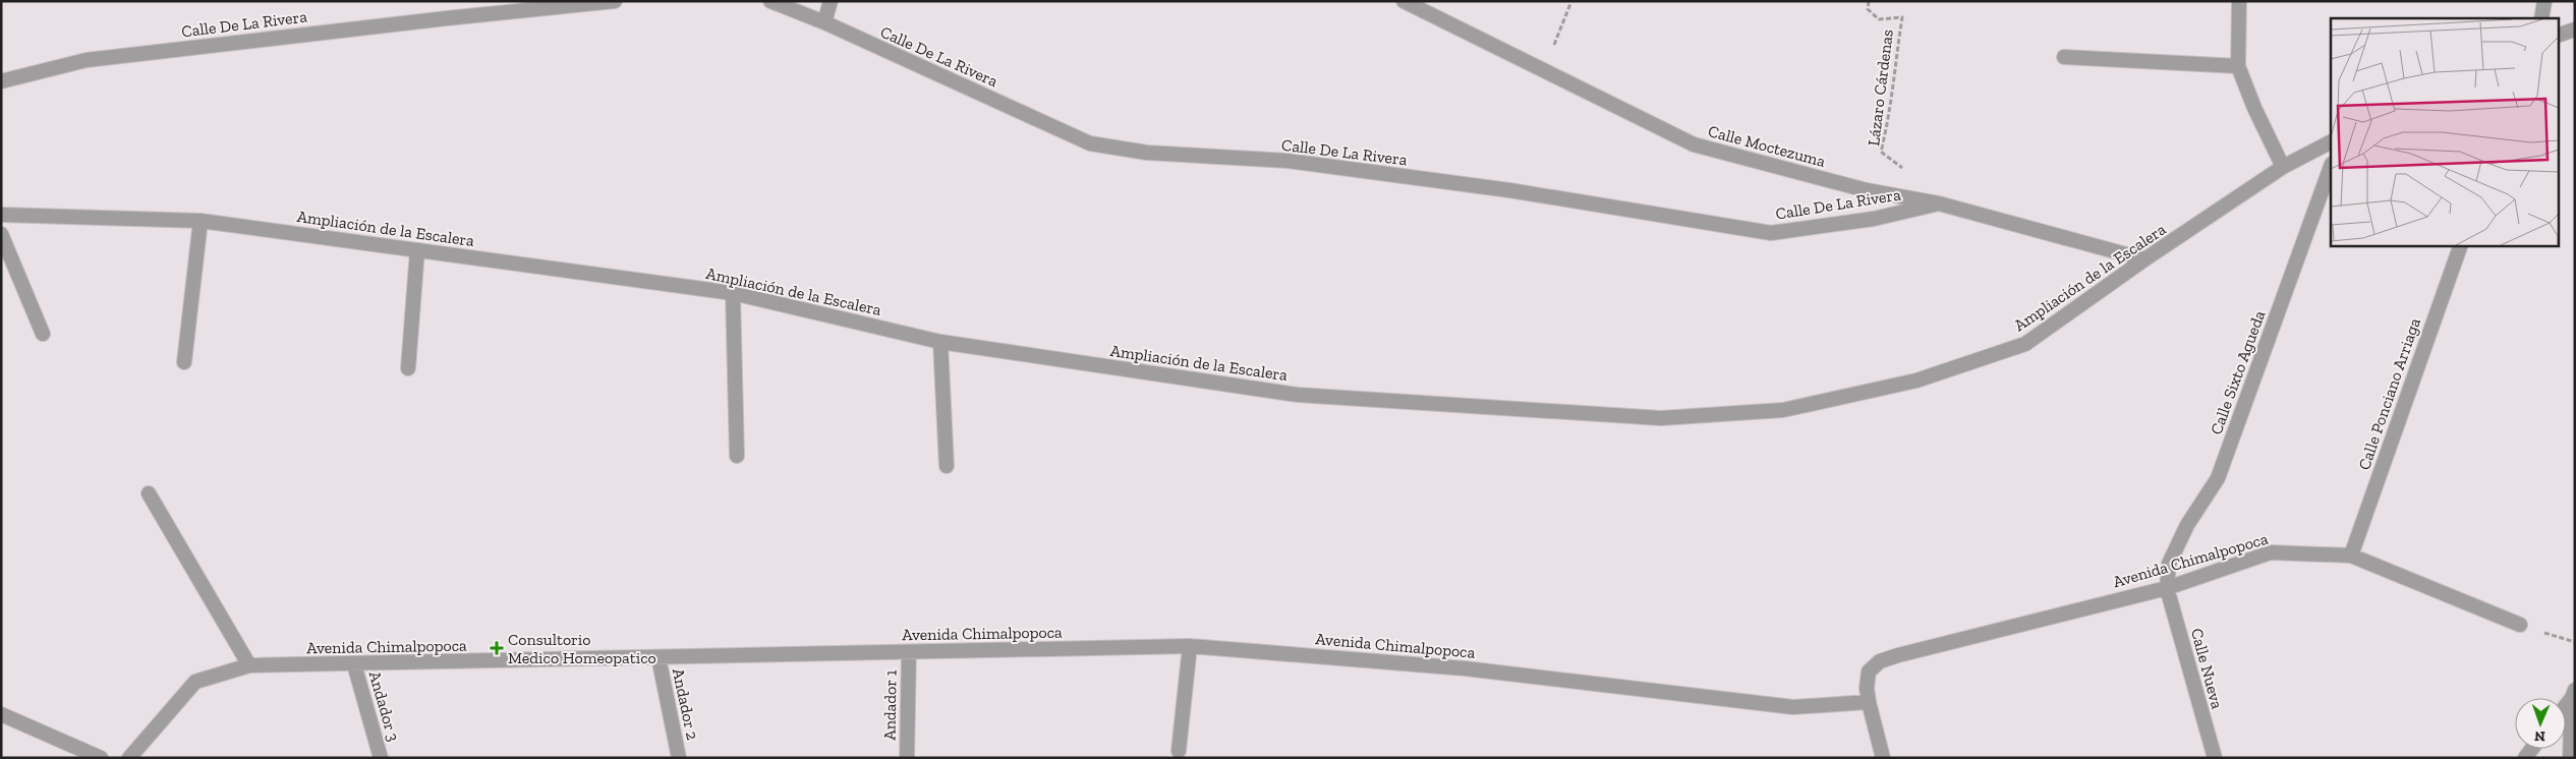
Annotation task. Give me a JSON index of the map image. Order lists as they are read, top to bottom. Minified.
{"streets":{"street":["Calle De La Rivera","Calle Moctezuma","Ampliación de la Escalera","Calle Sixto Agueda","Calle Ponciano Arriaga","Avenida Chimalpopoca","Calle Nueva","Andador 2","Andador 1","Andador 3"],"path":["Lázaro Cárdenas"]},"crossings":[["Calle De La Rivera","Calle Moctezuma"],["Calle Moctezuma","Ampliación de la Escalera"],["Calle Sixto Agueda","Avenida Chimalpopoca"],["Calle Sixto Agueda","Calle Nueva"],["Calle Ponciano Arriaga","Avenida Chimalpopoca"],["Avenida Chimalpopoca","Calle Nueva"],["Avenida Chimalpopoca","Andador 2"],["Avenida Chimalpopoca","Andador 1"],["Avenida Chimalpopoca","Andador 3"]],"places":{"health":["Consultorio Medico Homeopatico"]},"north":"bottom"}
